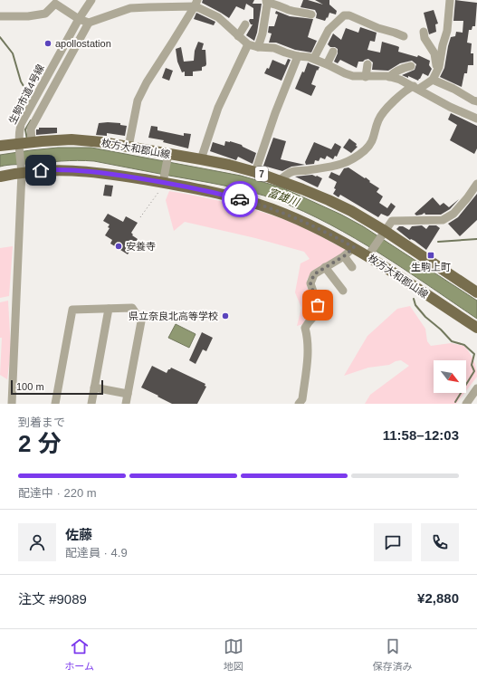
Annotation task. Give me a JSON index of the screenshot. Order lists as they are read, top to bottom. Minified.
{"streets":{"main road":["枚方大和郡山線","7"],"street":["生駒市道4号線"]},"crossings":[["生駒市道4号線","枚方大和郡山線"]],"water":["富雄川"],"places":{"other":["apollostation","安養寺","県立奈良北高等学校"],"transit":["生駒上町"]},"scale_bar":"100 m","north":"bottom right","page":{"scale":"100 m","heading":["2 分","到着まで","11:58–12:03"],"panel":["佐藤","配達員 · 4.9","注文 #9089","¥2,880"],"bar":"配達中 · 220 m","tabs":["ホーム","地図","保存済み"]}}
